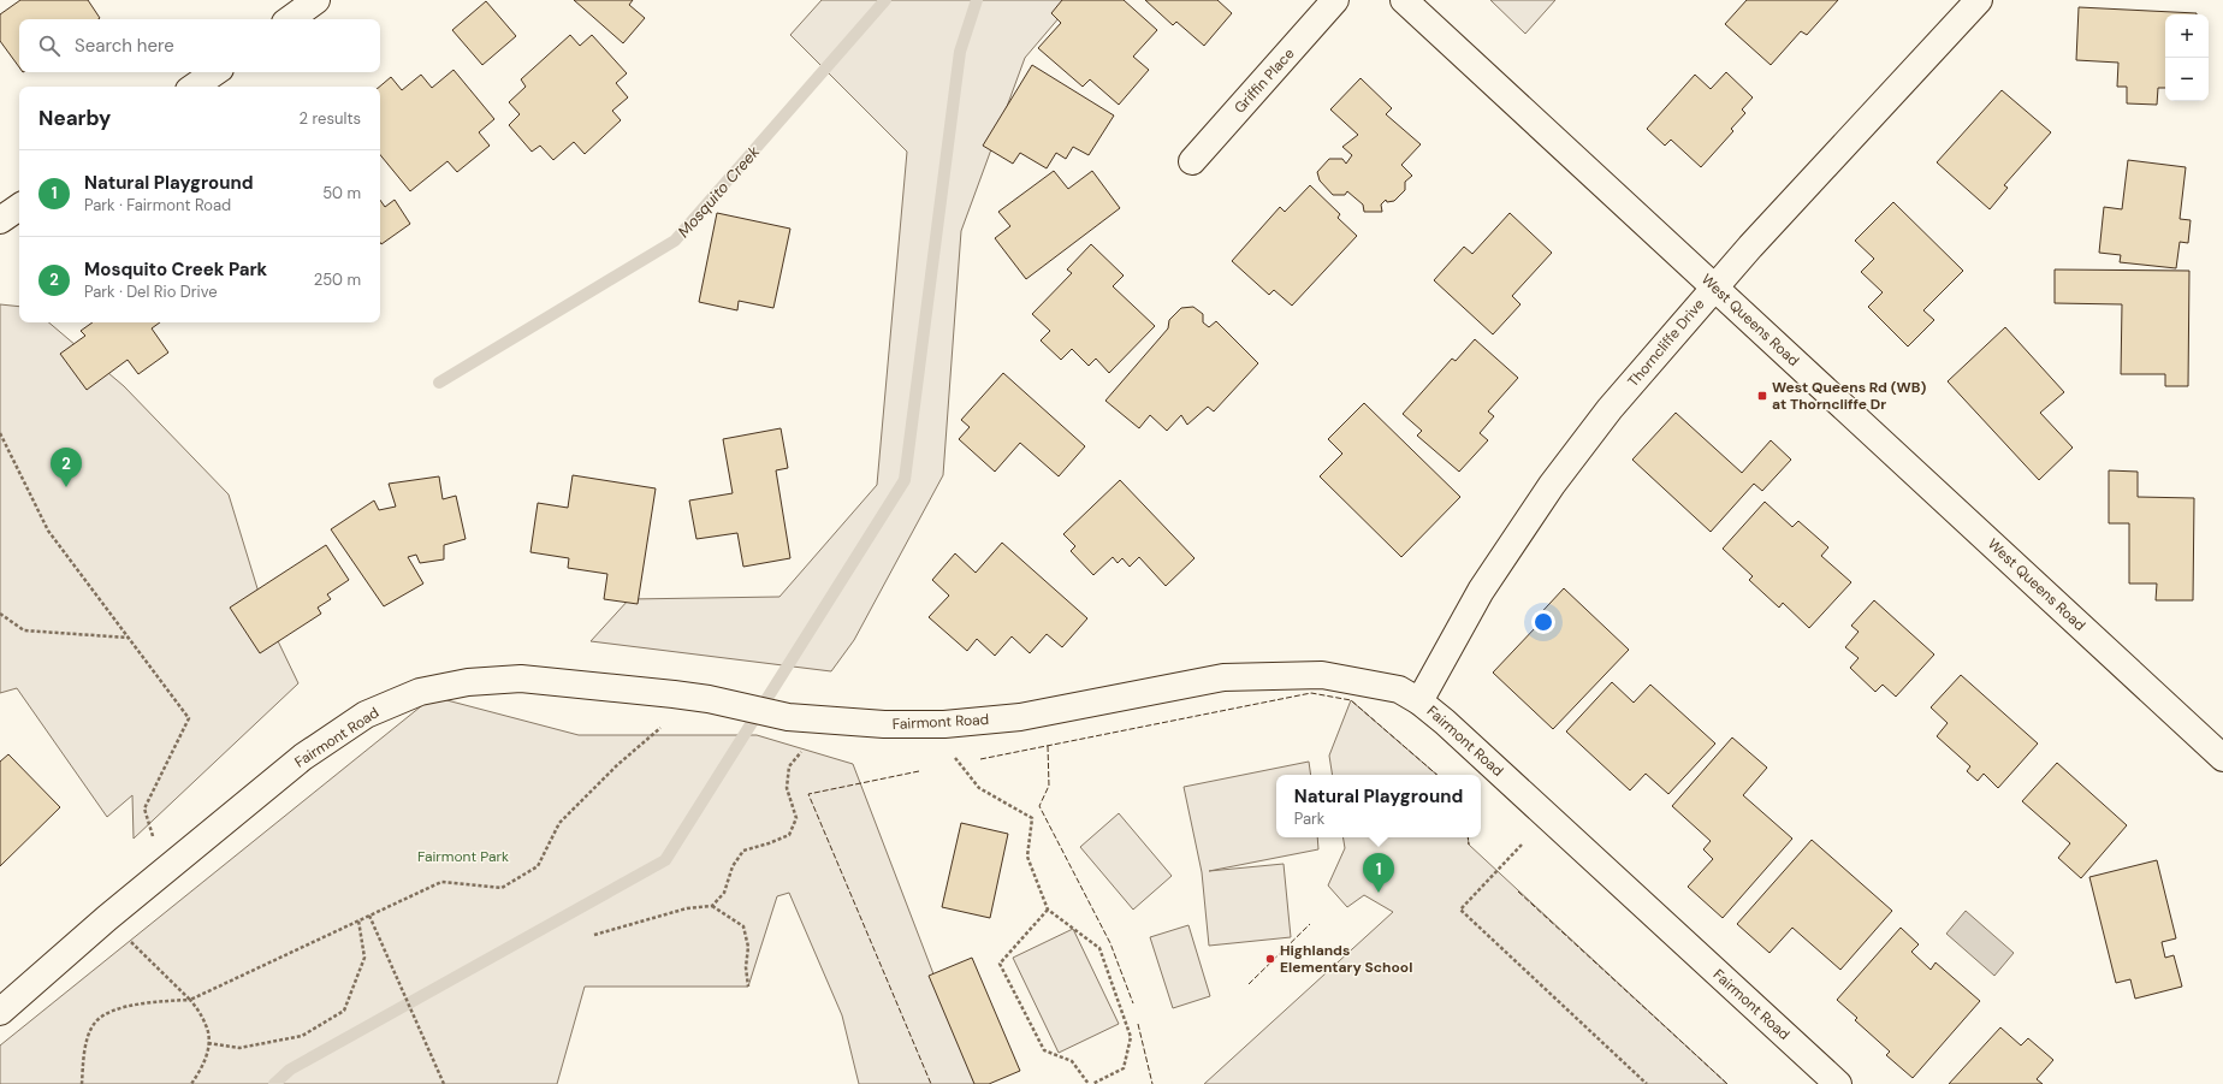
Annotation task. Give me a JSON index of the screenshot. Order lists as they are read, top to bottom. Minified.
{"streets":{"street":["Griffin Place","West Queens Road","Thorncliffe Drive","Fairmont Road"]},"crossings":[["West Queens Road","Thorncliffe Drive"],["Thorncliffe Drive","Fairmont Road"]],"water":["Mosquito Creek"],"parks":["Fairmont Park"],"places":{"transit":["West Queens Rd (WB) at Thorncliffe Dr"],"other":["Highlands Elementary School"]},"page":{"map_buttons":["+","−"],"search":"Search here","heading":["Nearby","2 results"],"list":[{"mark":"1","name":"Natural Playground","note":"Park · Fairmont Road","value":"50 m"},{"mark":"2","name":"Mosquito Creek Park","note":"Park · Del Rio Drive","value":"250 m"}],"pins":["2","1"],"popup":["Natural Playground","Park"]}}
